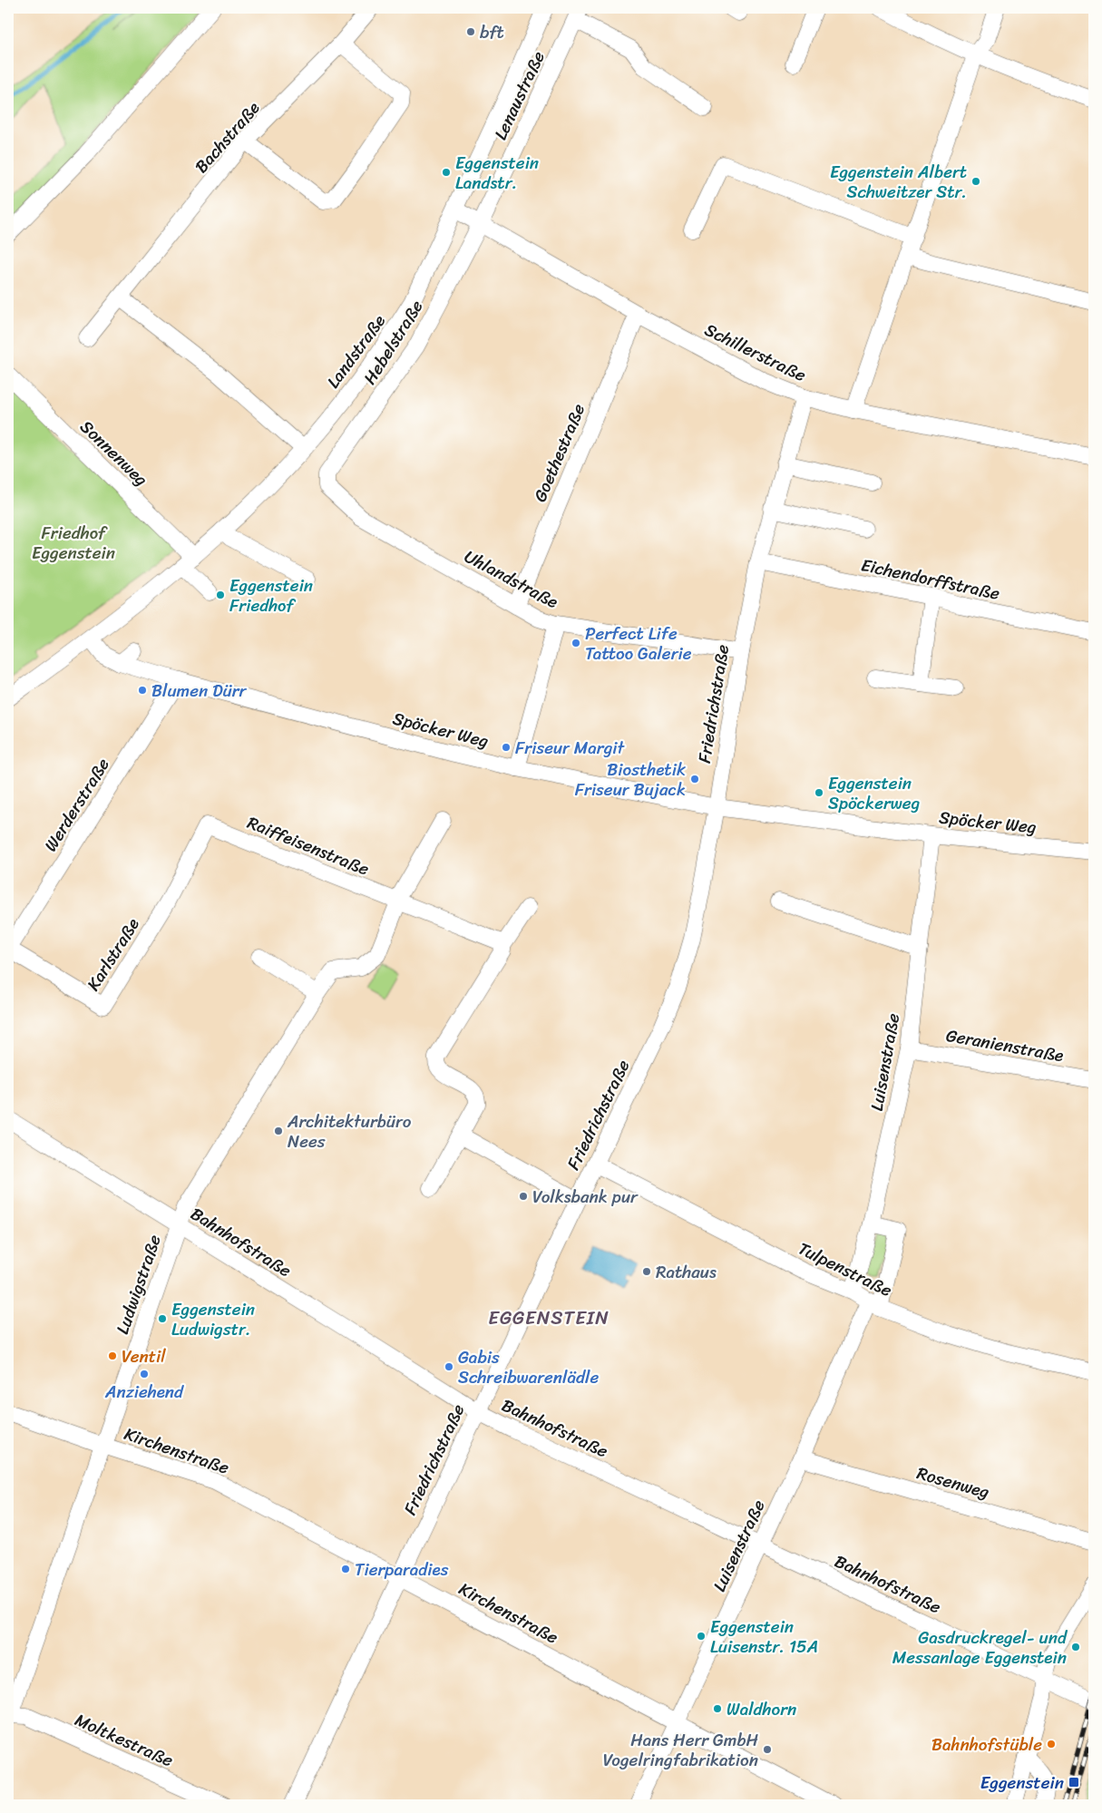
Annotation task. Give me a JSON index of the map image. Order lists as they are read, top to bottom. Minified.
{"streets":{"street":["Lenaustraße","Bachstraße","Hebelstraße","Landstraße","Schillerstraße","Sonnenweg","Goethestraße","Uhlandstraße","Eichendorffstraße","Friedrichstraße","Spöcker Weg","Werderstraße","Raiffeisenstraße","Karlstraße","Geranienstraße","Luisenstraße","Bahnhofstraße","Tulpenstraße","Ludwigstraße","Kirchenstraße","Rosenweg","Moltkestraße"]},"crossings":[["Lenaustraße","Hebelstraße"],["Lenaustraße","Schillerstraße"],["Hebelstraße","Schillerstraße"],["Hebelstraße","Uhlandstraße"],["Landstraße","Schillerstraße"],["Landstraße","Sonnenweg"],["Landstraße","Spöcker Weg"],["Schillerstraße","Goethestraße"],["Schillerstraße","Friedrichstraße"],["Goethestraße","Uhlandstraße"],["Uhlandstraße","Friedrichstraße"],["Eichendorffstraße","Friedrichstraße"],["Friedrichstraße","Spöcker Weg"],["Friedrichstraße","Bahnhofstraße"],["Friedrichstraße","Tulpenstraße"],["Friedrichstraße","Kirchenstraße"],["Spöcker Weg","Werderstraße"],["Spöcker Weg","Luisenstraße"],["Werderstraße","Karlstraße"],["Raiffeisenstraße","Karlstraße"],["Raiffeisenstraße","Ludwigstraße"],["Geranienstraße","Luisenstraße"],["Luisenstraße","Bahnhofstraße"],["Luisenstraße","Tulpenstraße"],["Luisenstraße","Kirchenstraße"],["Luisenstraße","Rosenweg"],["Bahnhofstraße","Ludwigstraße"],["Ludwigstraße","Kirchenstraße"],["Ludwigstraße","Moltkestraße"]],"districts":["EGGENSTEIN"],"parks":["Friedhof Eggenstein"],"places":{"other":["bft","Eggenstein Landstr.","Eggenstein Albert Schweitzer Str.","Eggenstein Friedhof","Perfect Life Tattoo Galerie","Blumen Dürr","Friseur Margit","Biosthetik Friseur Bujack","Eggenstein Spöckerweg","Architekturbüro Nees","Volksbank pur","Rathaus","Eggenstein Ludwigstr.","Ventil","Gabis Schreibwarenlädle","Anziehend","Tierparadies","Eggenstein Luisenstr. 15A","Gasdruckregel- und Messanlage Eggenstein","Waldhorn","Bahnhofstüble","Hans Herr GmbH Vogelringfabrikation"],"transit":["Eggenstein"]}}
